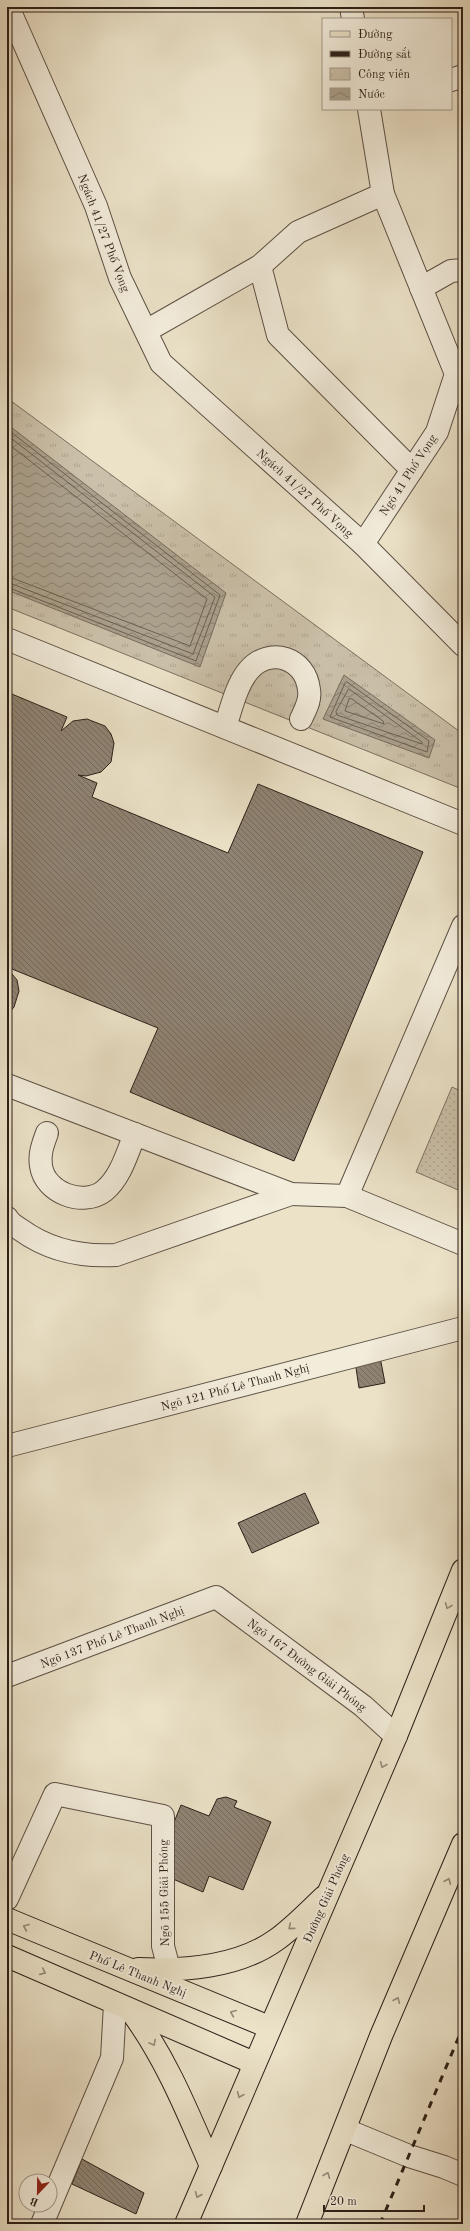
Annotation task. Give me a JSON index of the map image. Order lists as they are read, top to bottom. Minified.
{"streets":{"main road":["Đường Giải Phóng","Phố Lê Thanh Nghị"],"lane":["Ngách 41/27 Phố Vọng","Ngõ 41 Phố Vọng","Ngõ 121 Phố Lê Thanh Nghị","Ngõ 137 Phố Lê Thanh Nghị","Ngõ 167 Đường Giải Phóng","Ngõ 155 Giải Phóng"]},"crossings":[["Ngách 41/27 Phố Vọng","Ngõ 41 Phố Vọng"],["Ngõ 137 Phố Lê Thanh Nghị","Ngõ 167 Đường Giải Phóng"],["Ngõ 167 Đường Giải Phóng","Đường Giải Phóng"],["Đường Giải Phóng","Phố Lê Thanh Nghị"]],"legend":["Đường","Đường sắt","Công viên","Nước"],"scale_bar":"20 m","north":"bottom"}
